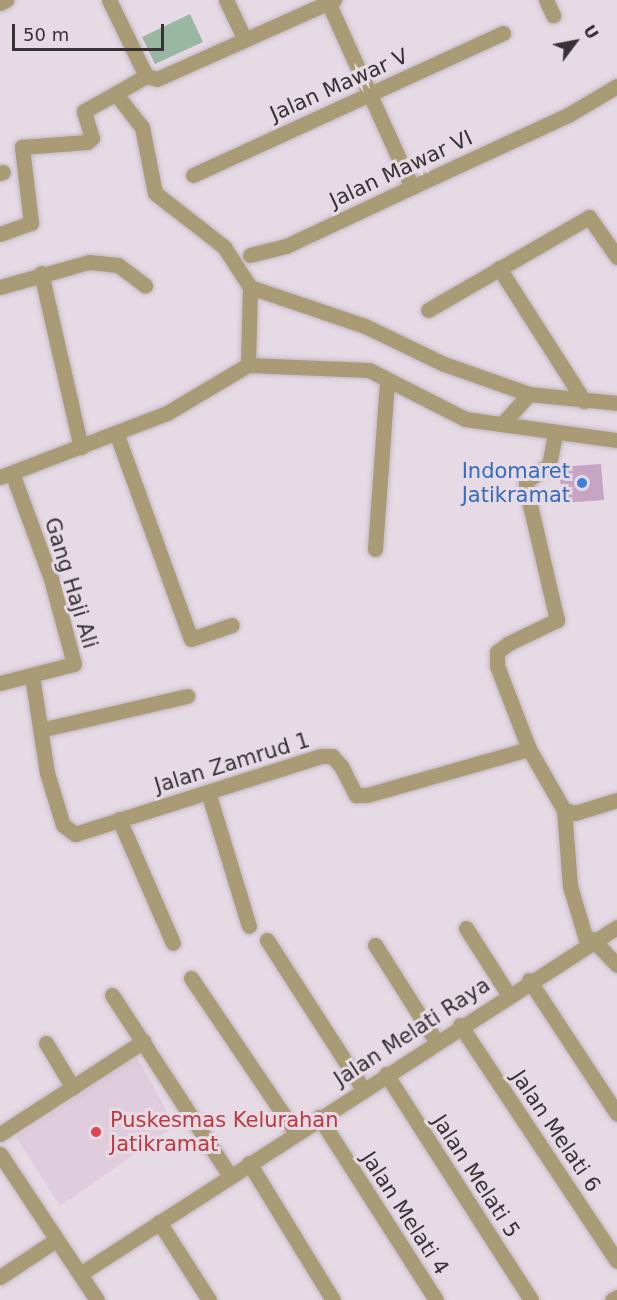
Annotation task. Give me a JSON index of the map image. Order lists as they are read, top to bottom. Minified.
{"streets":{"street":["Jalan Mawar V","Jalan Mawar VI","Gang Haji Ali","Jalan Zamrud 1","Jalan Melati Raya","Jalan Melati 6","Jalan Melati 5","Jalan Melati 4"]},"crossings":[["Gang Haji Ali","Jalan Zamrud 1"],["Jalan Melati Raya","Jalan Melati 6"],["Jalan Melati Raya","Jalan Melati 5"],["Jalan Melati Raya","Jalan Melati 4"]],"places":["Indomaret Jatikramat","Puskesmas Kelurahan Jatikramat"],"scale_bar":"50 m","north":"top right"}
